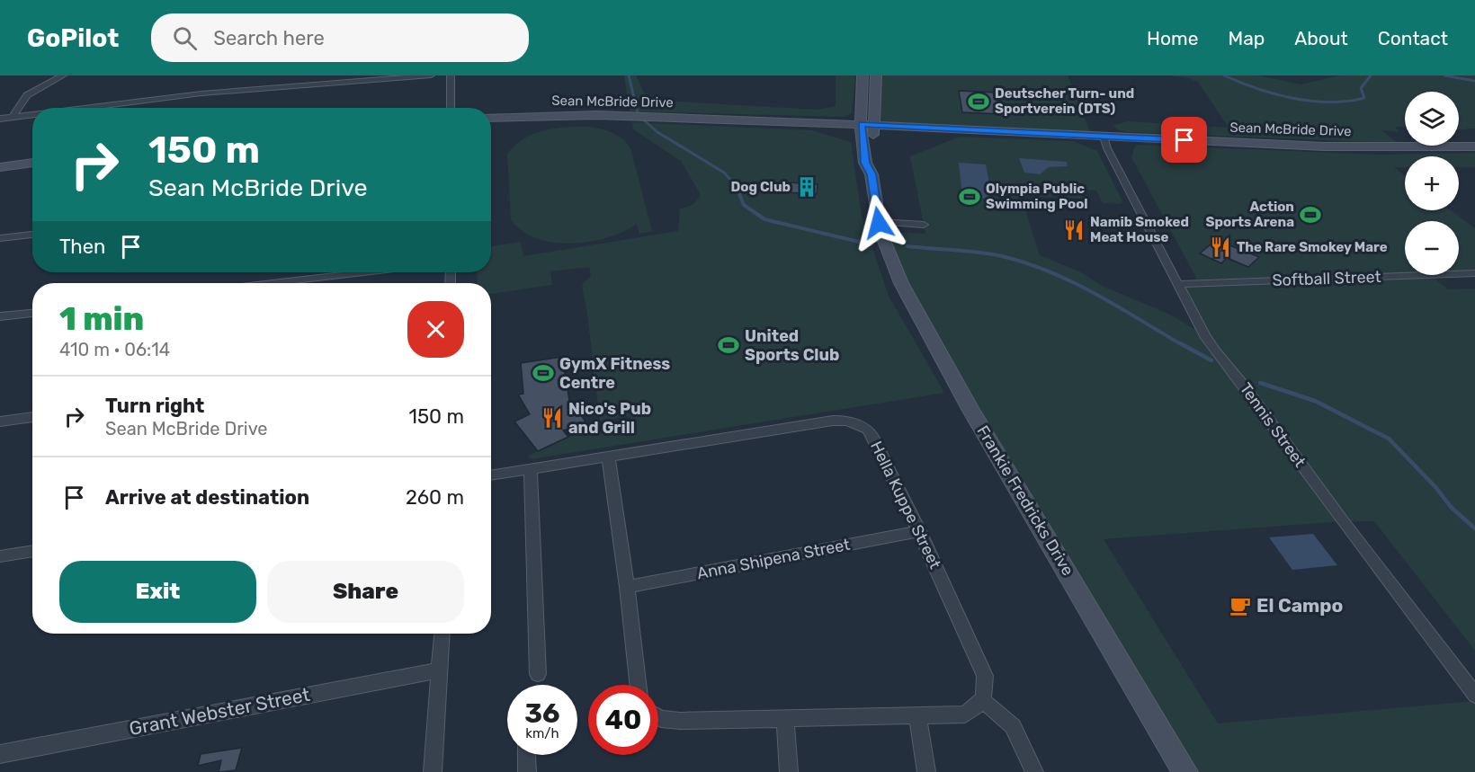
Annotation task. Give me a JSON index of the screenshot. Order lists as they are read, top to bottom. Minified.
{"streets":{"main road":["Sean McBride Drive","Frankie Fredricks Drive"],"street":["Softball Street","Tennis Street","Hella Kuppe Street","Anna Shipena Street","Grant Webster Street"]},"crossings":[["Sean McBride Drive","Tennis Street"],["Sean McBride Drive","Frankie Fredricks Drive"],["Softball Street","Tennis Street"],["Hella Kuppe Street","Anna Shipena Street"]],"places":{"sports":["Deutscher Turn- und Sportverein (DTS)","Olympia Public Swimming Pool","Action Sports Arena","United Sports Club","GymX Fitness Centre"],"building":["Dog Club"],"restaurant":["Namib Smoked Meat House","The Rare Smokey Mare","Nico's Pub and Grill"],"cafe":["El Campo"]},"page":{"header":"GoPilot","search":"Search here","nav":["Home","Map","About","Contact"],"map_buttons":["+","−"],"turn":["150 m","Sean McBride Drive"],"then":"Then","heading":["1 min","410 m · 06:14"],"list":[{"name":"Turn right","note":"Sean McBride Drive","value":"150 m"},{"name":"Arrive at destination","value":"260 m"}],"buttons":["Exit","Share"],"speed":"36 km/h","limit":"40"}}
